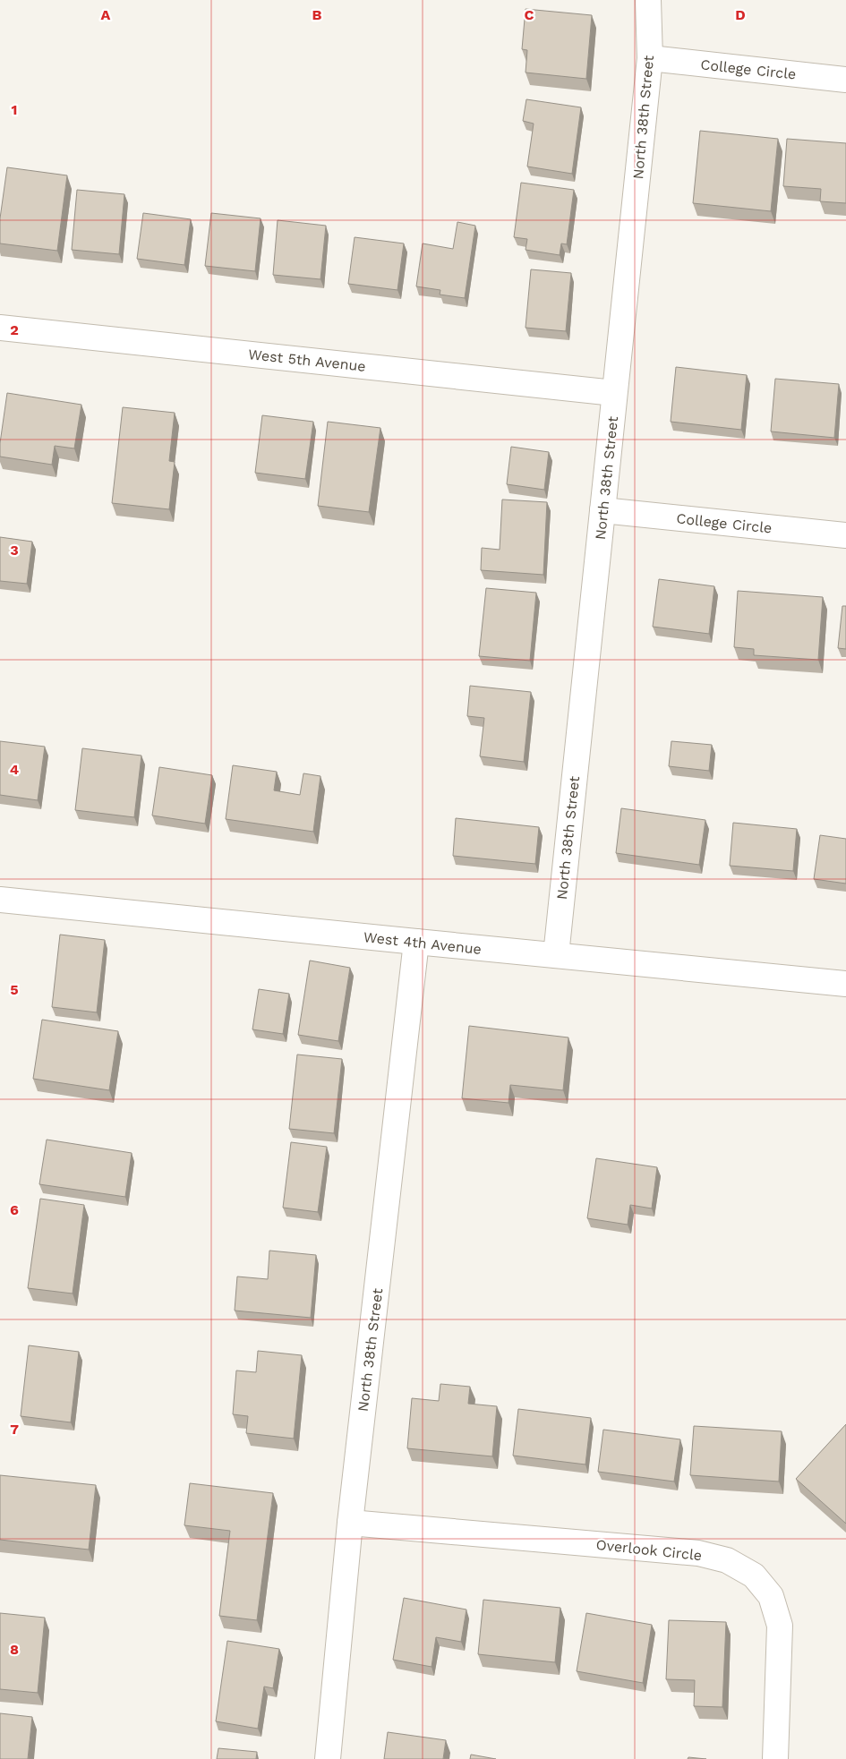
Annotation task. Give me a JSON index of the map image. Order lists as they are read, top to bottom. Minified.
{"streets":{"street":["College Circle","North 38th Street","West 5th Avenue","West 4th Avenue","Overlook Circle"]},"crossings":[["College Circle","North 38th Street"],["North 38th Street","West 5th Avenue"],["North 38th Street","West 4th Avenue"],["North 38th Street","Overlook Circle"]],"grid":{"columns":["A","B","C","D"],"rows":["1","2","3","4","5","6","7","8"]}}
